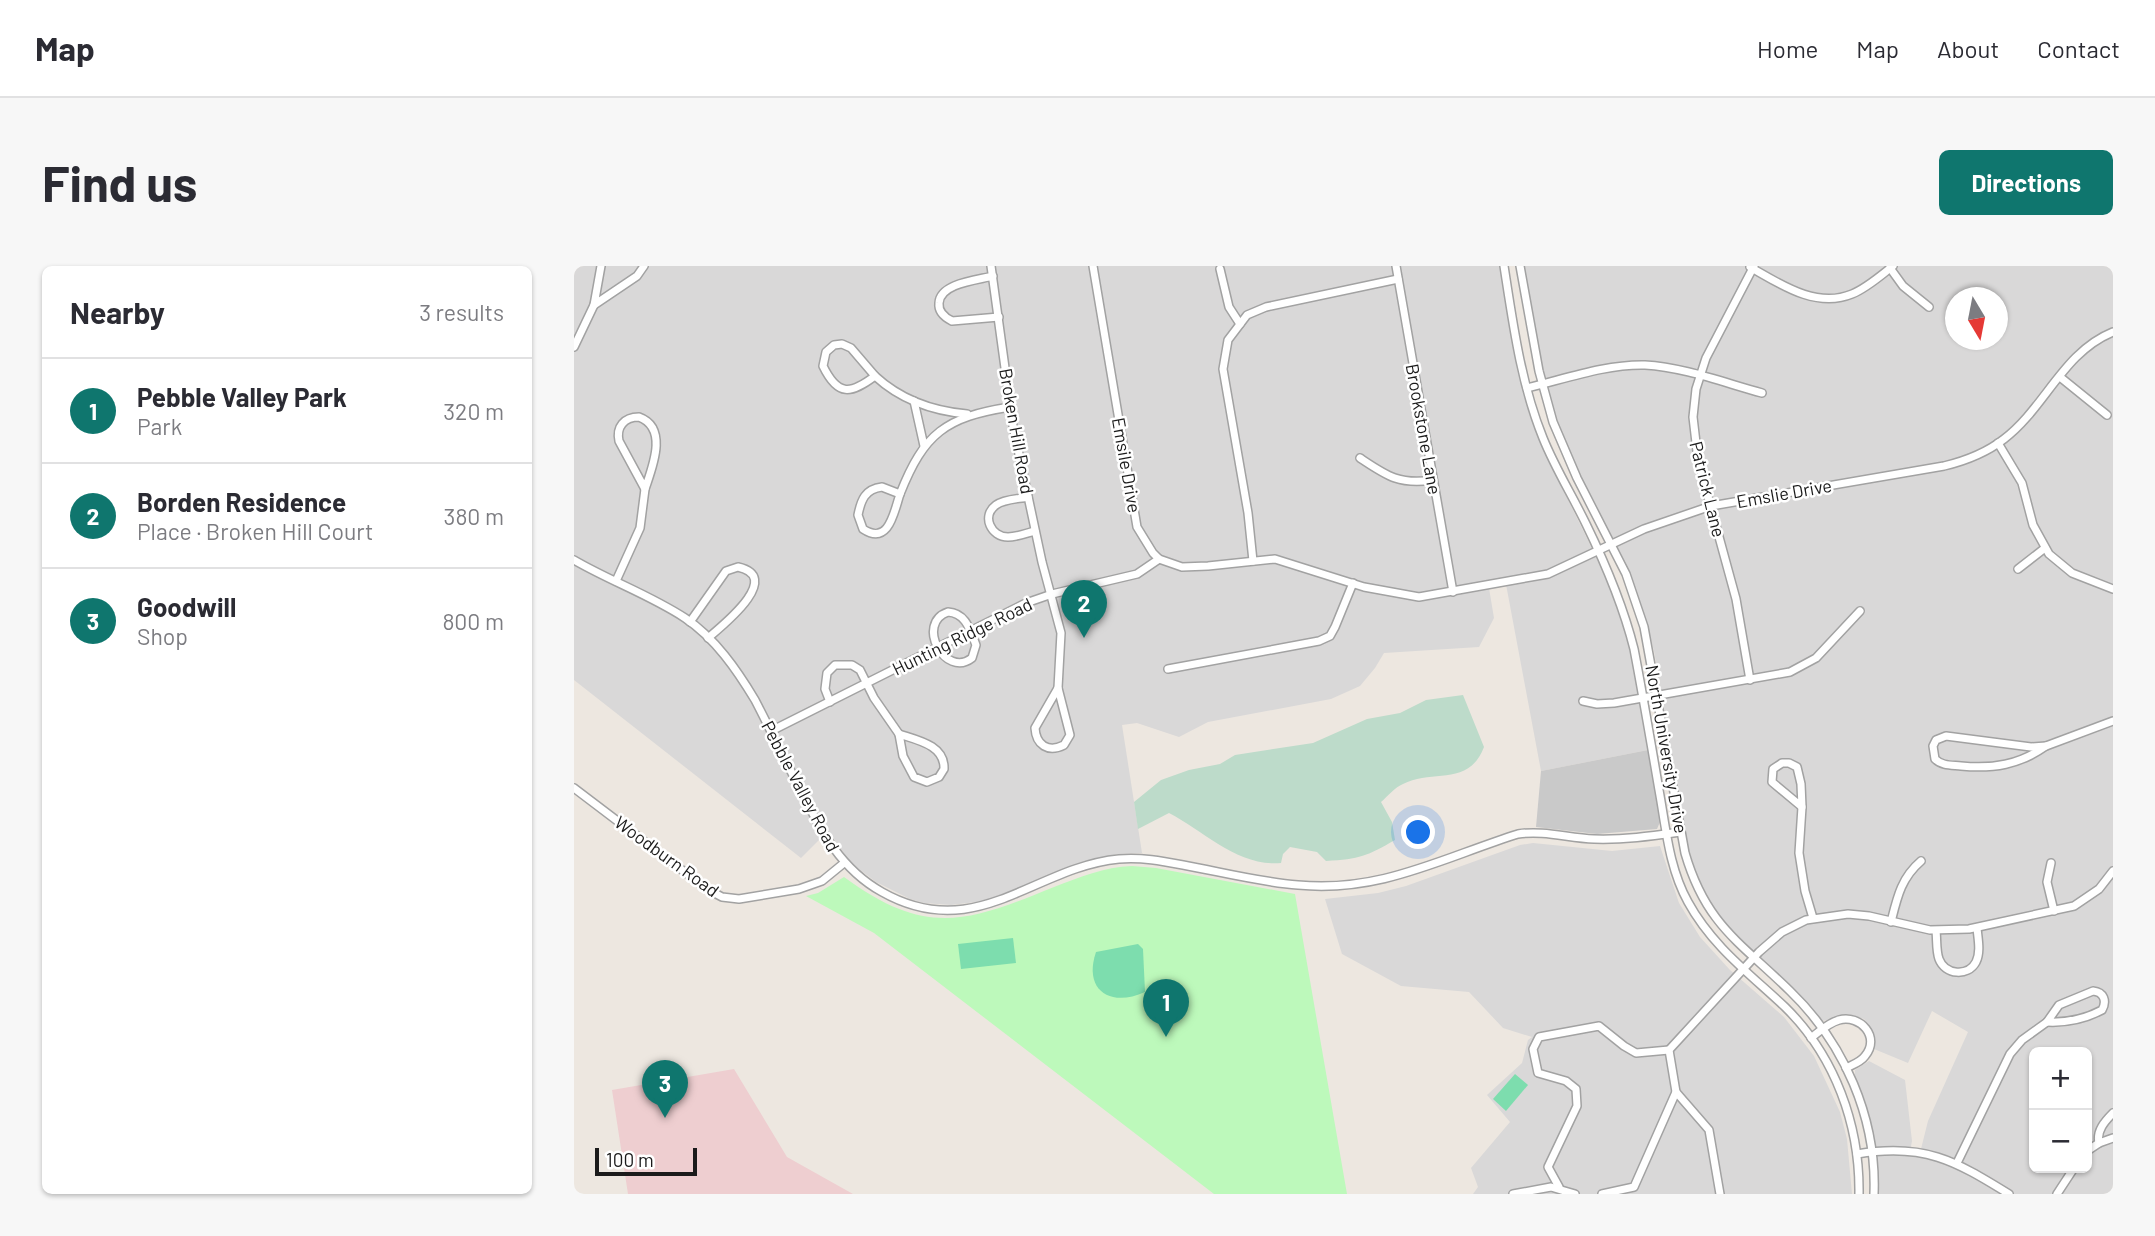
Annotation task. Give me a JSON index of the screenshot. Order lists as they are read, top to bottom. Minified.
{"streets":{"street":["Brookstone Lane","Broken Hill Road","Emsile Drive","Patrick Lane","Emslie Drive","Hunting Ridge Road","North University Drive","Pebble Valley Road","Woodburn Road"]},"crossings":[["Brookstone Lane","Emslie Drive"],["Broken Hill Road","Hunting Ridge Road"],["Emsile Drive","Hunting Ridge Road"],["Patrick Lane","Emslie Drive"],["Emslie Drive","North University Drive"],["Hunting Ridge Road","Pebble Valley Road"],["North University Drive","Pebble Valley Road"],["Pebble Valley Road","Woodburn Road"]],"scale_bar":"100 m","north":"bottom","page":{"header":"Map","nav":["Home","Map","About","Contact"],"buttons":"Directions","title":"Find us","heading":["Nearby","3 results"],"list":[{"mark":"1","name":"Pebble Valley Park","note":"Park","value":"320 m"},{"mark":"2","name":"Borden Residence","note":"Place · Broken Hill Court","value":"380 m"},{"mark":"3","name":"Goodwill","note":"Shop","value":"800 m"}],"pins":["2","1","3"],"map_buttons":["+","−"],"scale":"100 m"}}
